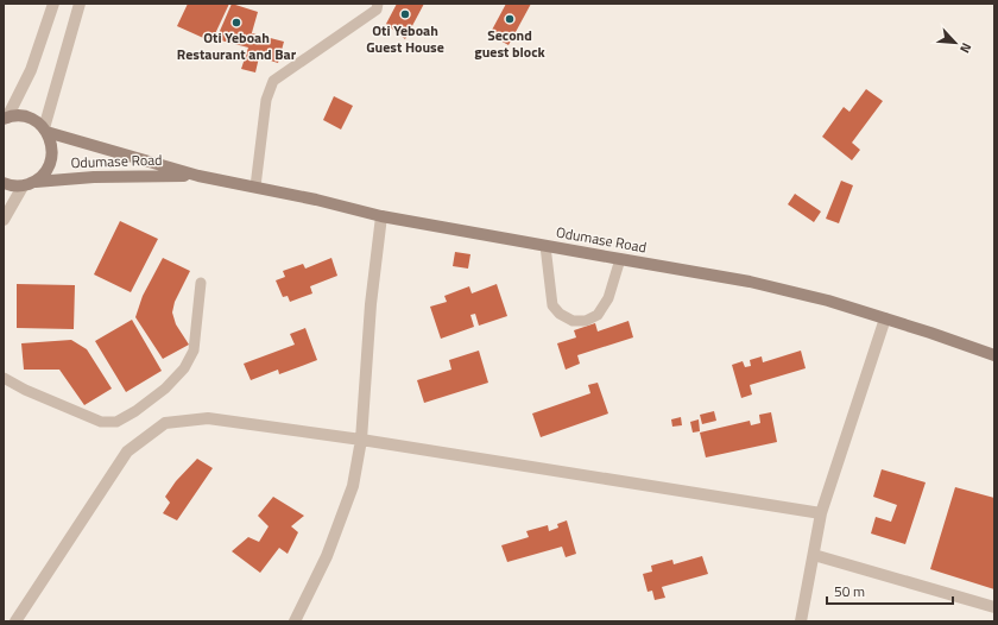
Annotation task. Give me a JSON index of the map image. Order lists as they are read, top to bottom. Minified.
{"streets":{"main road":["Odumase Road"]},"places":["Oti Yeboah Guest House","Second guest block","Oti Yeboah Restaurant and Bar"],"scale_bar":"50 m","north":"bottom right"}
